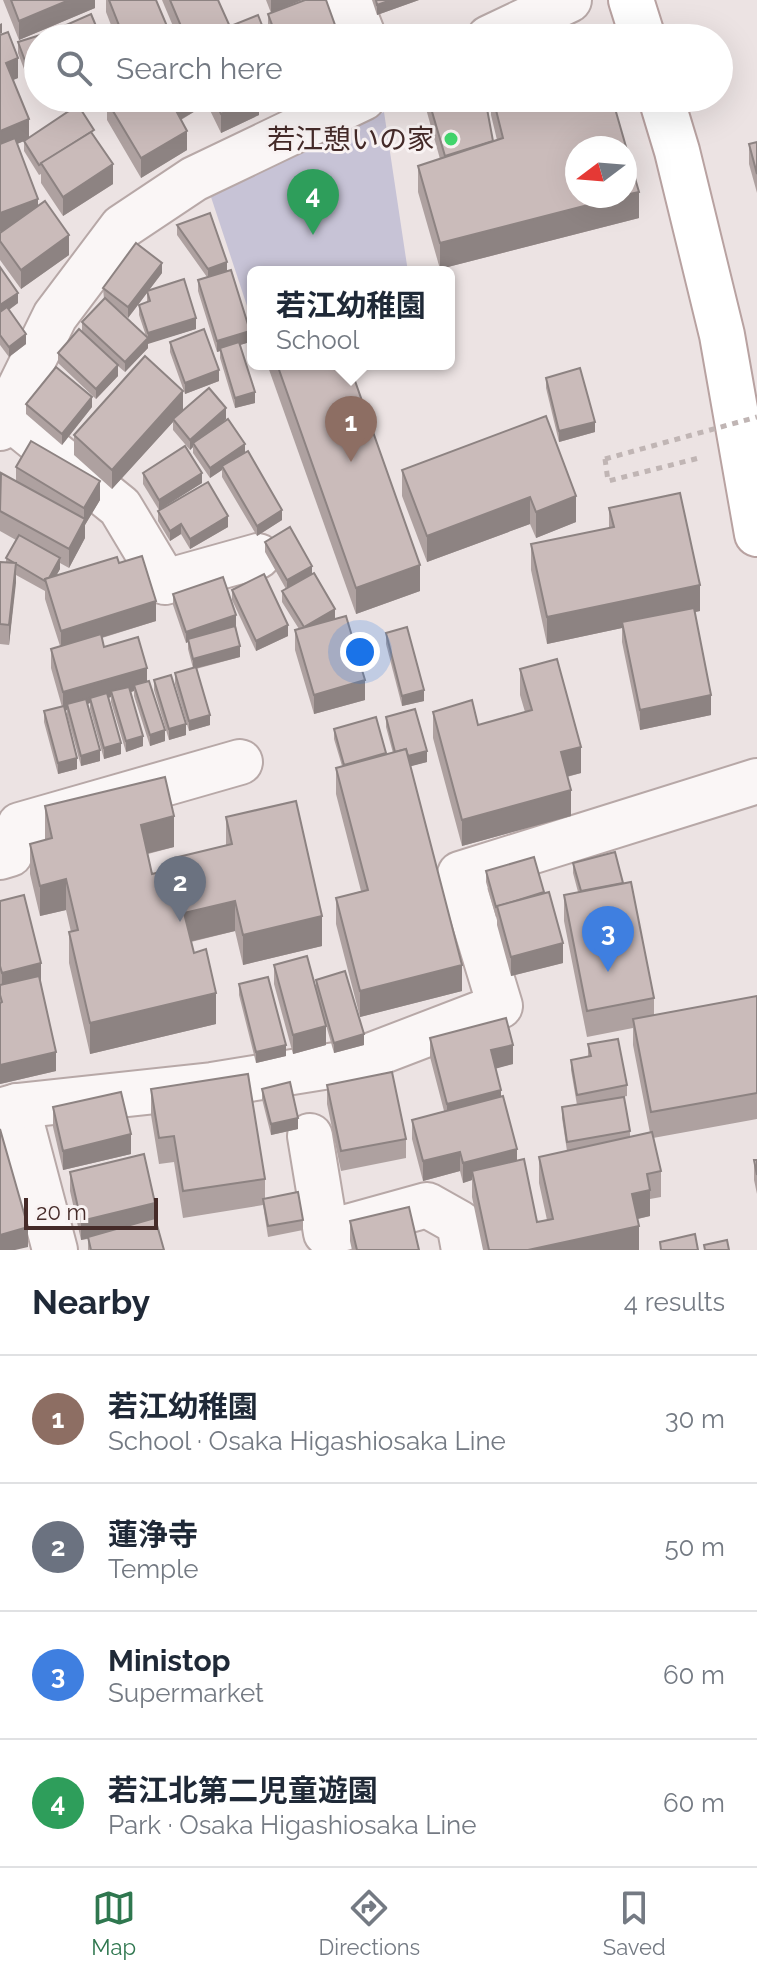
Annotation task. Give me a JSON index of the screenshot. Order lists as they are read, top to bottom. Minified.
{"places":["若江憩いの家"],"scale_bar":"20 m","north":"left","page":{"search":"Search here","pins":["4","1","2","3"],"popup":["若江幼稚園","School"],"scale":"20 m","heading":["Nearby","4 results"],"list":[{"mark":"1","name":"若江幼稚園","note":"School · Osaka Higashiosaka Line","value":"30 m"},{"mark":"2","name":"蓮浄寺","note":"Temple","value":"50 m"},{"mark":"3","name":"Ministop","note":"Supermarket","value":"60 m"},{"mark":"4","name":"若江北第二児童遊園","note":"Park · Osaka Higashiosaka Line","value":"60 m"}],"nav":["Map","Directions","Saved"]}}
